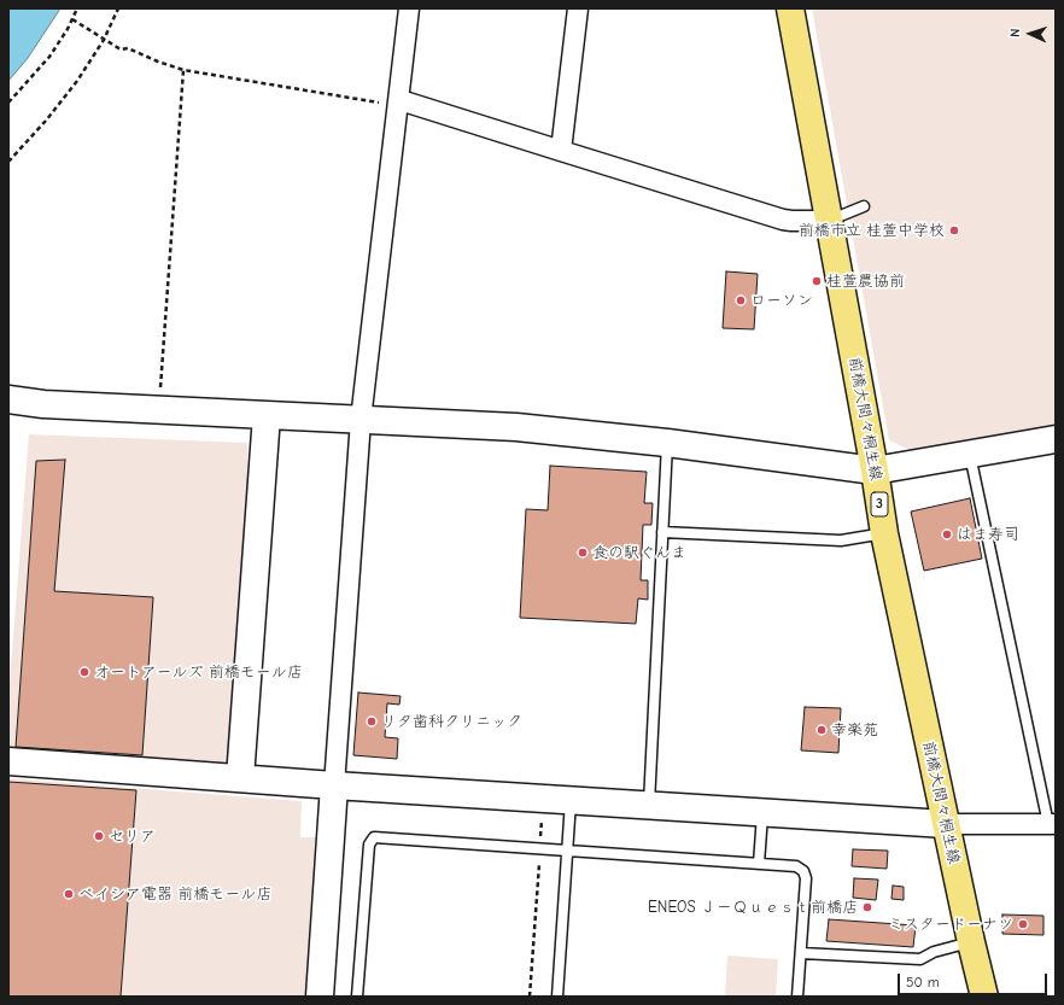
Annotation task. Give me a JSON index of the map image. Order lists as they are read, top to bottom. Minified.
{"streets":{"main road":["前橋大間々桐生線","3"]},"places":["前橋市立 桂萱中学校","桂萱農協前","ローソン","はま寿司","食の駅ぐんま","オートアールズ 前橋モール店","リタ歯科クリニック","幸楽苑","セリア","ベイシア電器 前橋モール店","ENEOS Ｊ－Ｑｕｅｓｔ前橋店","ミスタードーナツ"],"scale_bar":"50 m","north":"left"}
